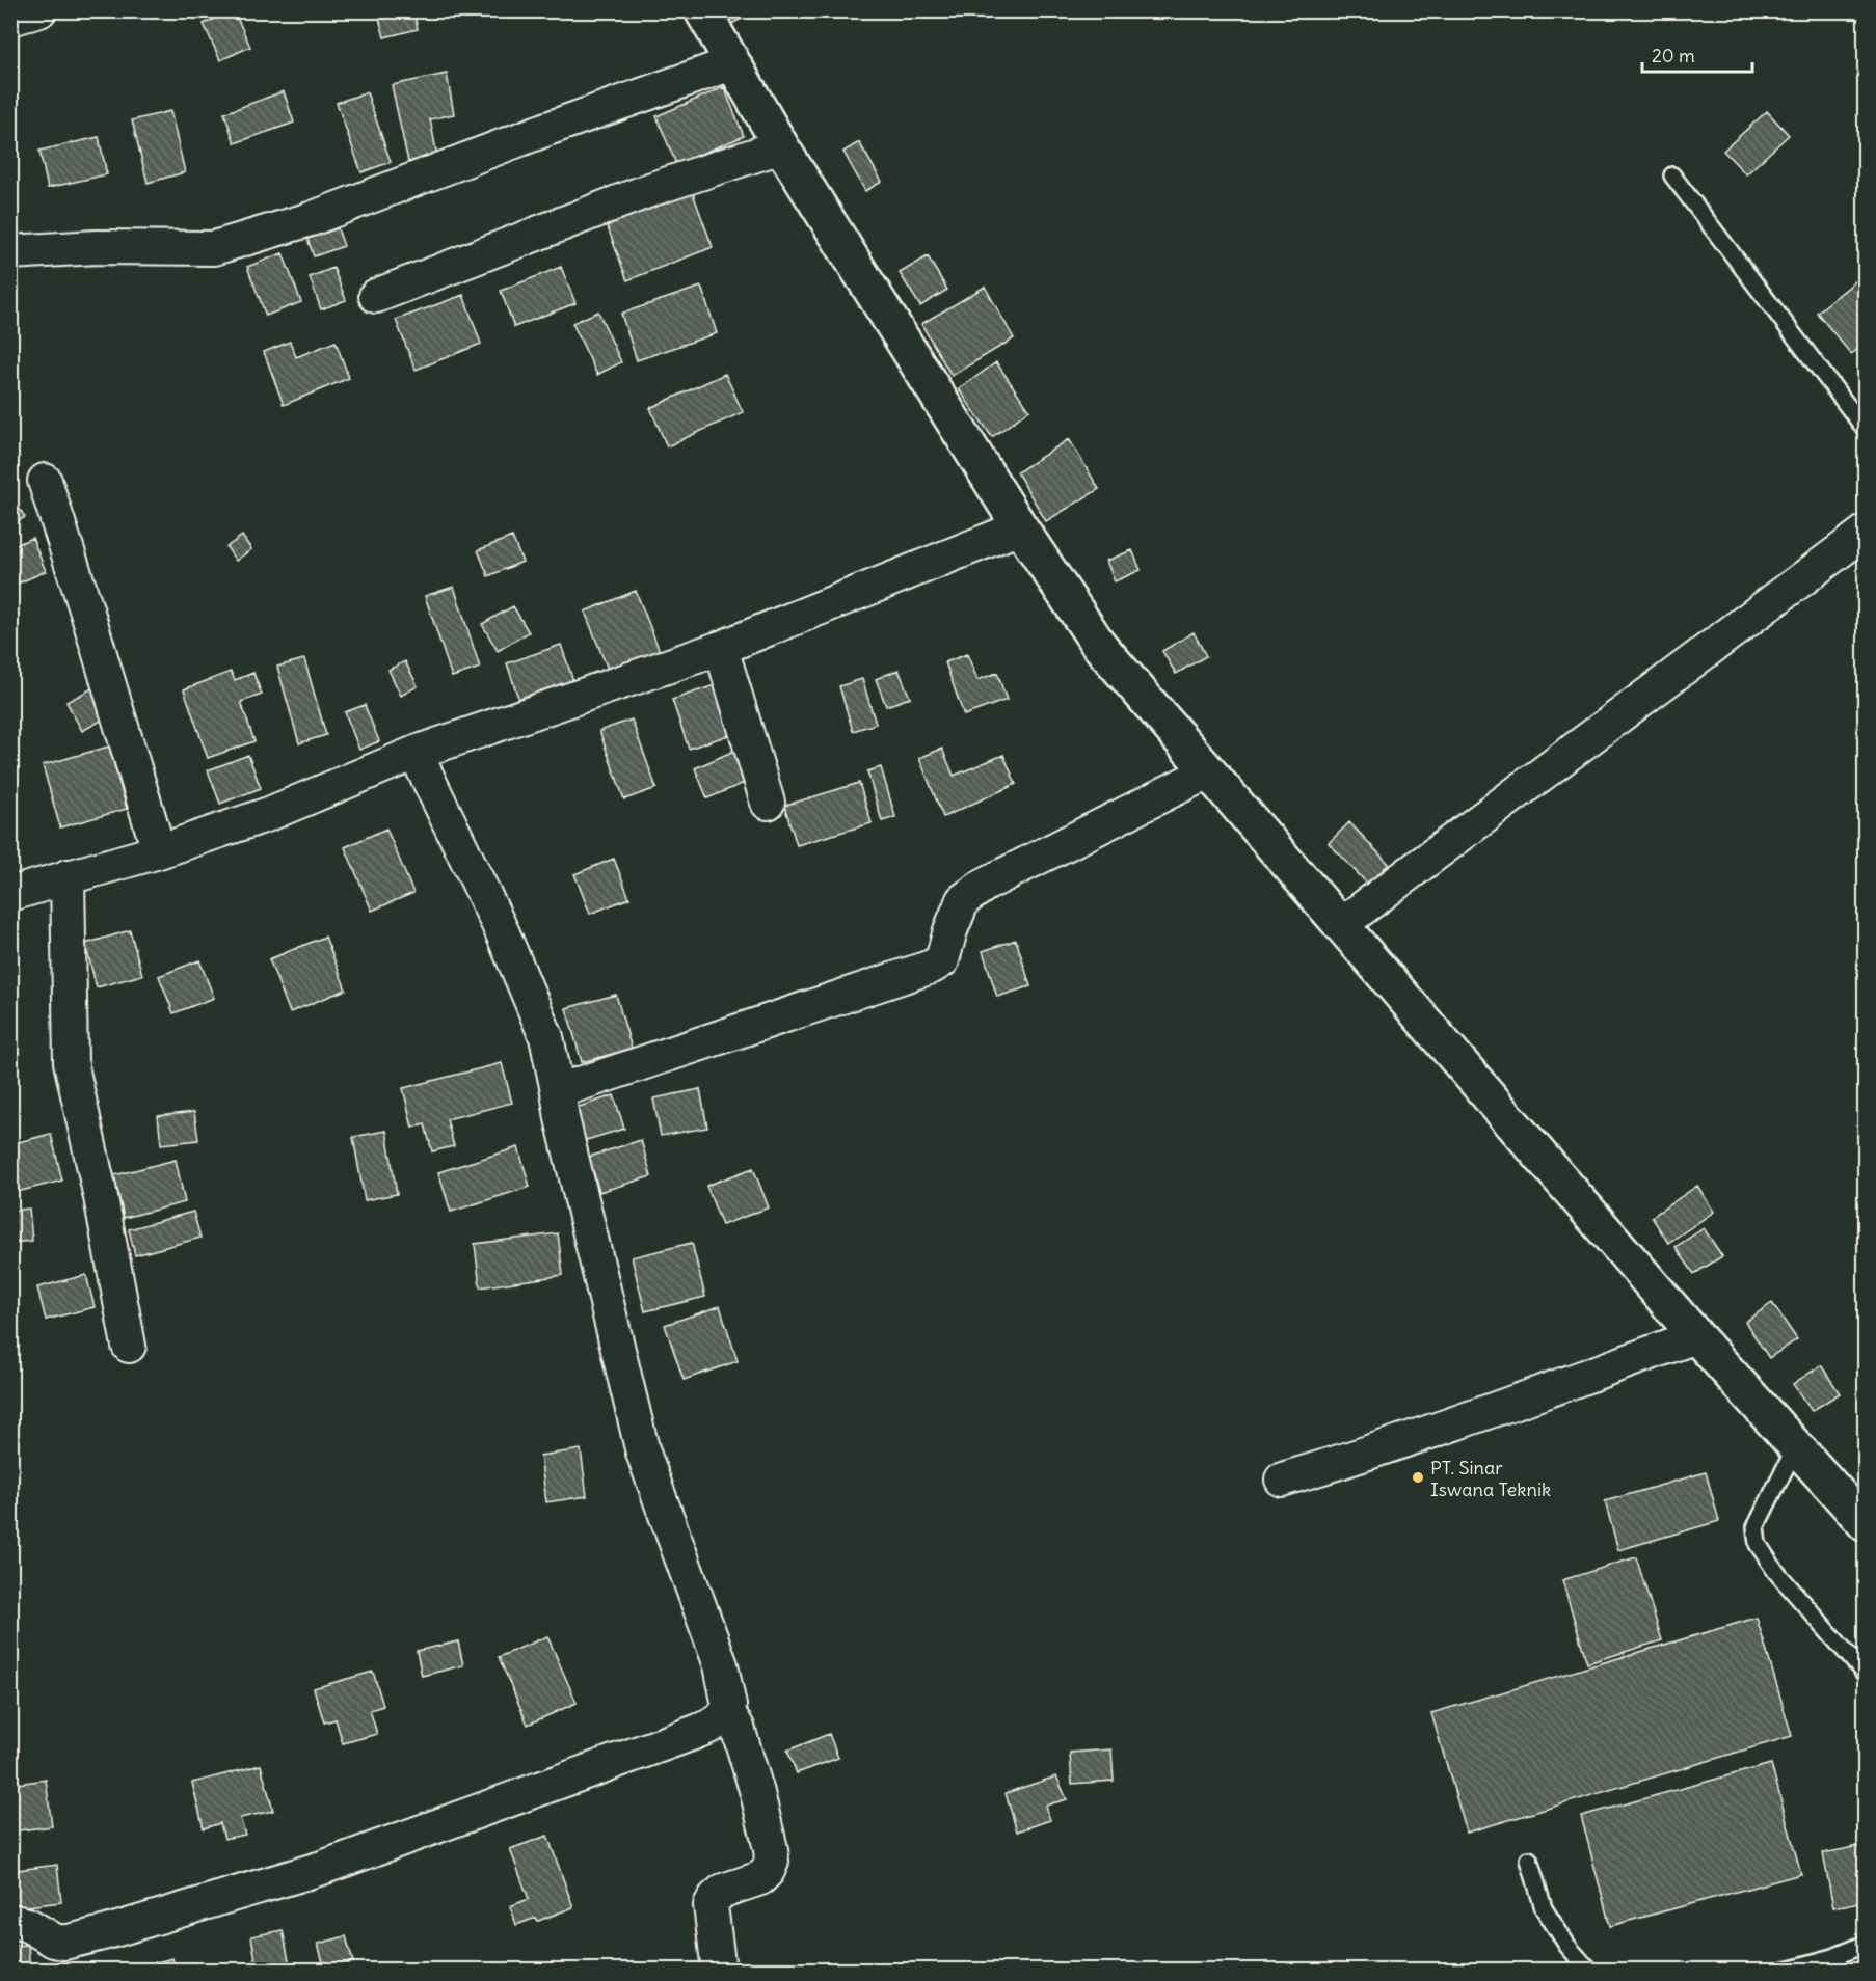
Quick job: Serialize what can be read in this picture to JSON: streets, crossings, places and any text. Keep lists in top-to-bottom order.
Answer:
{
  "places": ["PT. Sinar Iswana Teknik"],
  "scale_bar": "20 m"
}
